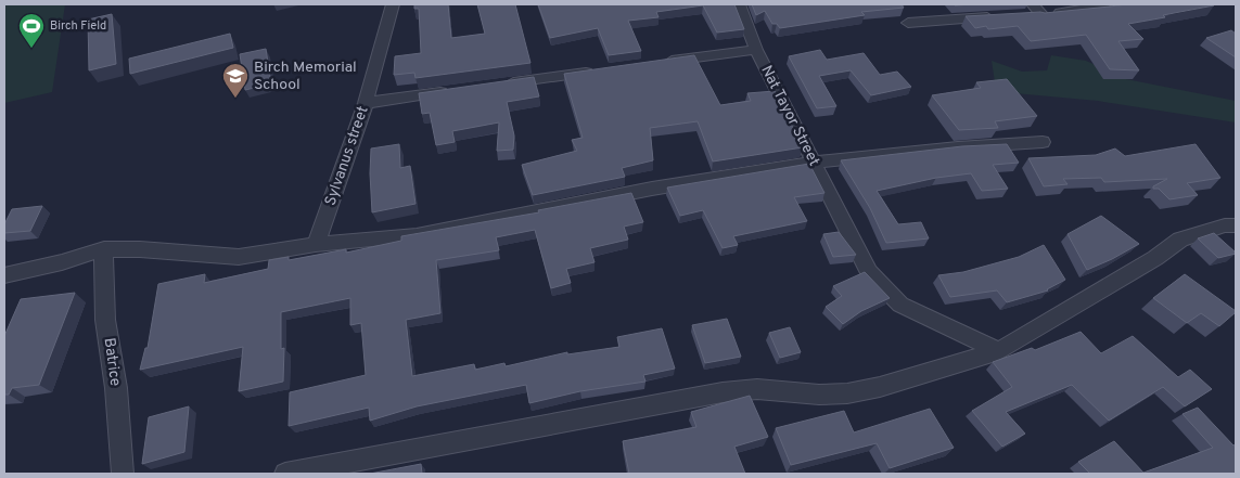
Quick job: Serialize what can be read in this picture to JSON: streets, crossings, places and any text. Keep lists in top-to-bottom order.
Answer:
{
  "streets": {
    "street": ["Nat Tayor Street", "Sylvanus street", "Batrice"]
  },
  "places": {
    "sports": ["Birch Field"],
    "school or university": ["Birch Memorial School"]
  }
}
